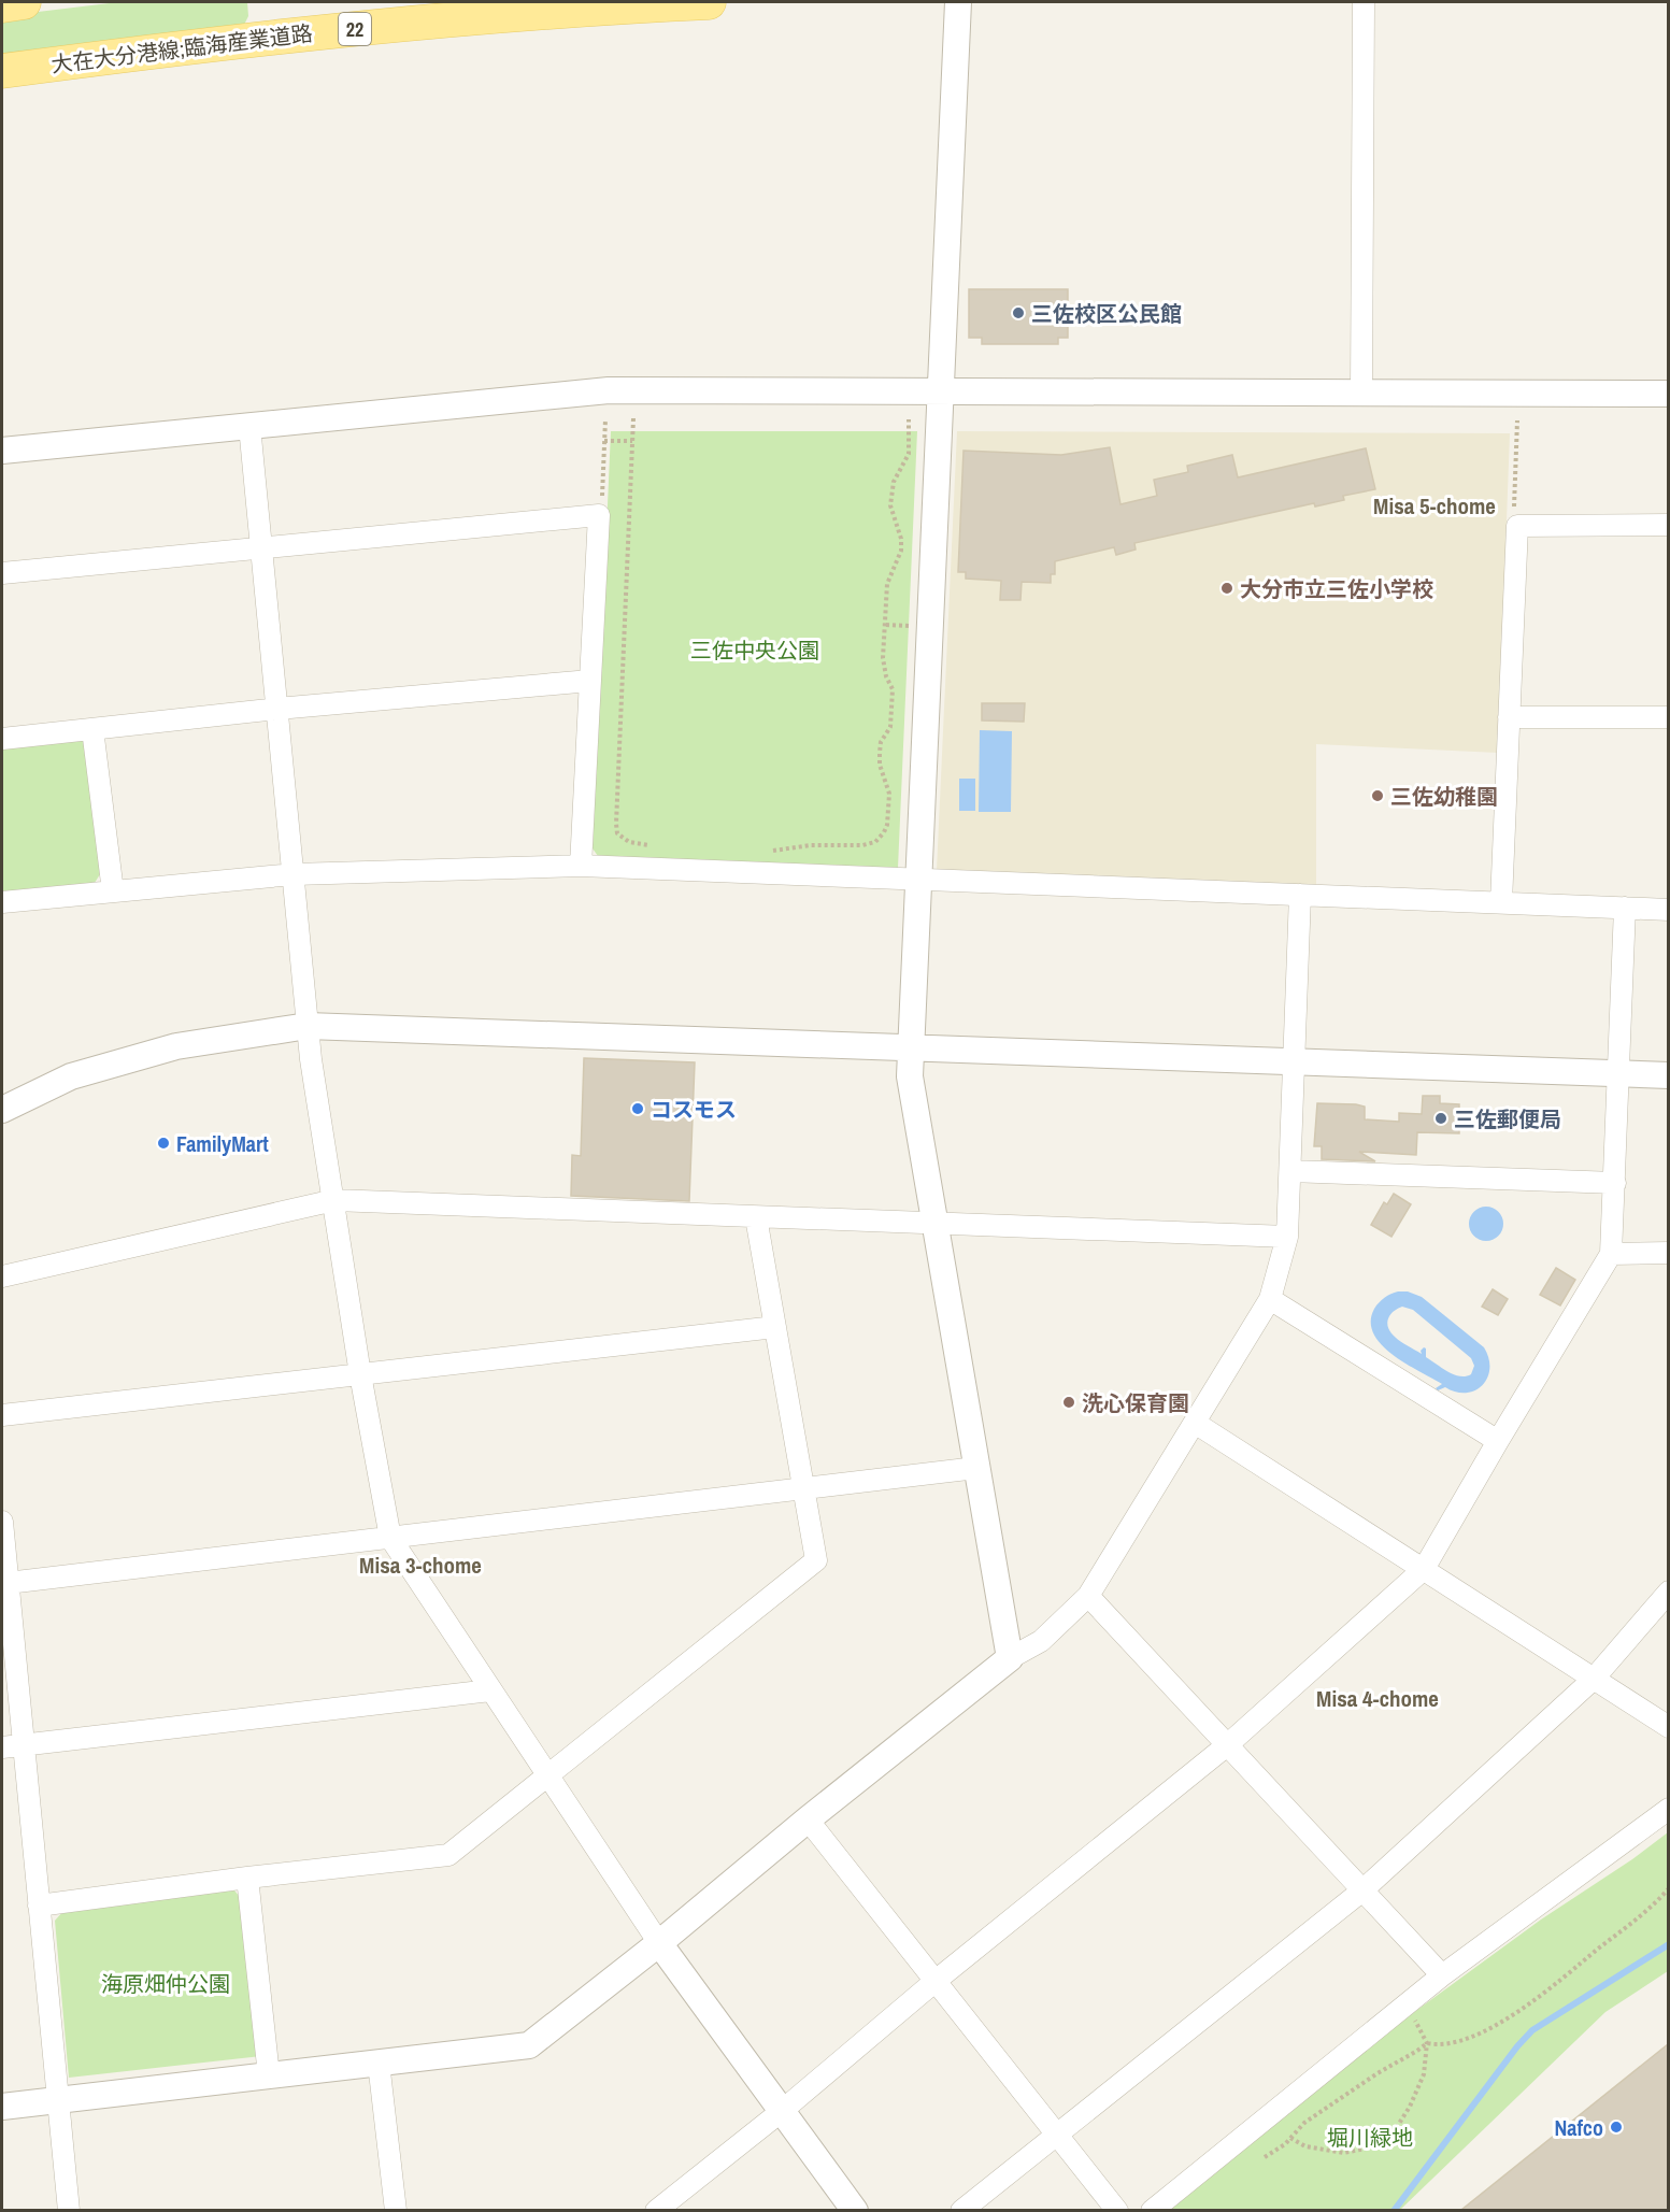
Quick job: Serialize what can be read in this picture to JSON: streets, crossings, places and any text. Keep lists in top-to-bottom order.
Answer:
{
  "streets": {
    "main road": ["22", "大在大分港線;臨海産業道路"]
  },
  "districts": ["Misa 5-chome", "Misa 3-chome", "Misa 4-chome"],
  "parks": ["三佐中央公園", "海原畑仲公園", "堀川緑地"],
  "places": [
    "三佐校区公民館",
    "大分市立三佐小学校",
    "三佐幼稚園",
    "コスモス",
    "三佐郵便局",
    "FamilyMart",
    "洗心保育園",
    "Nafco"
  ]
}
